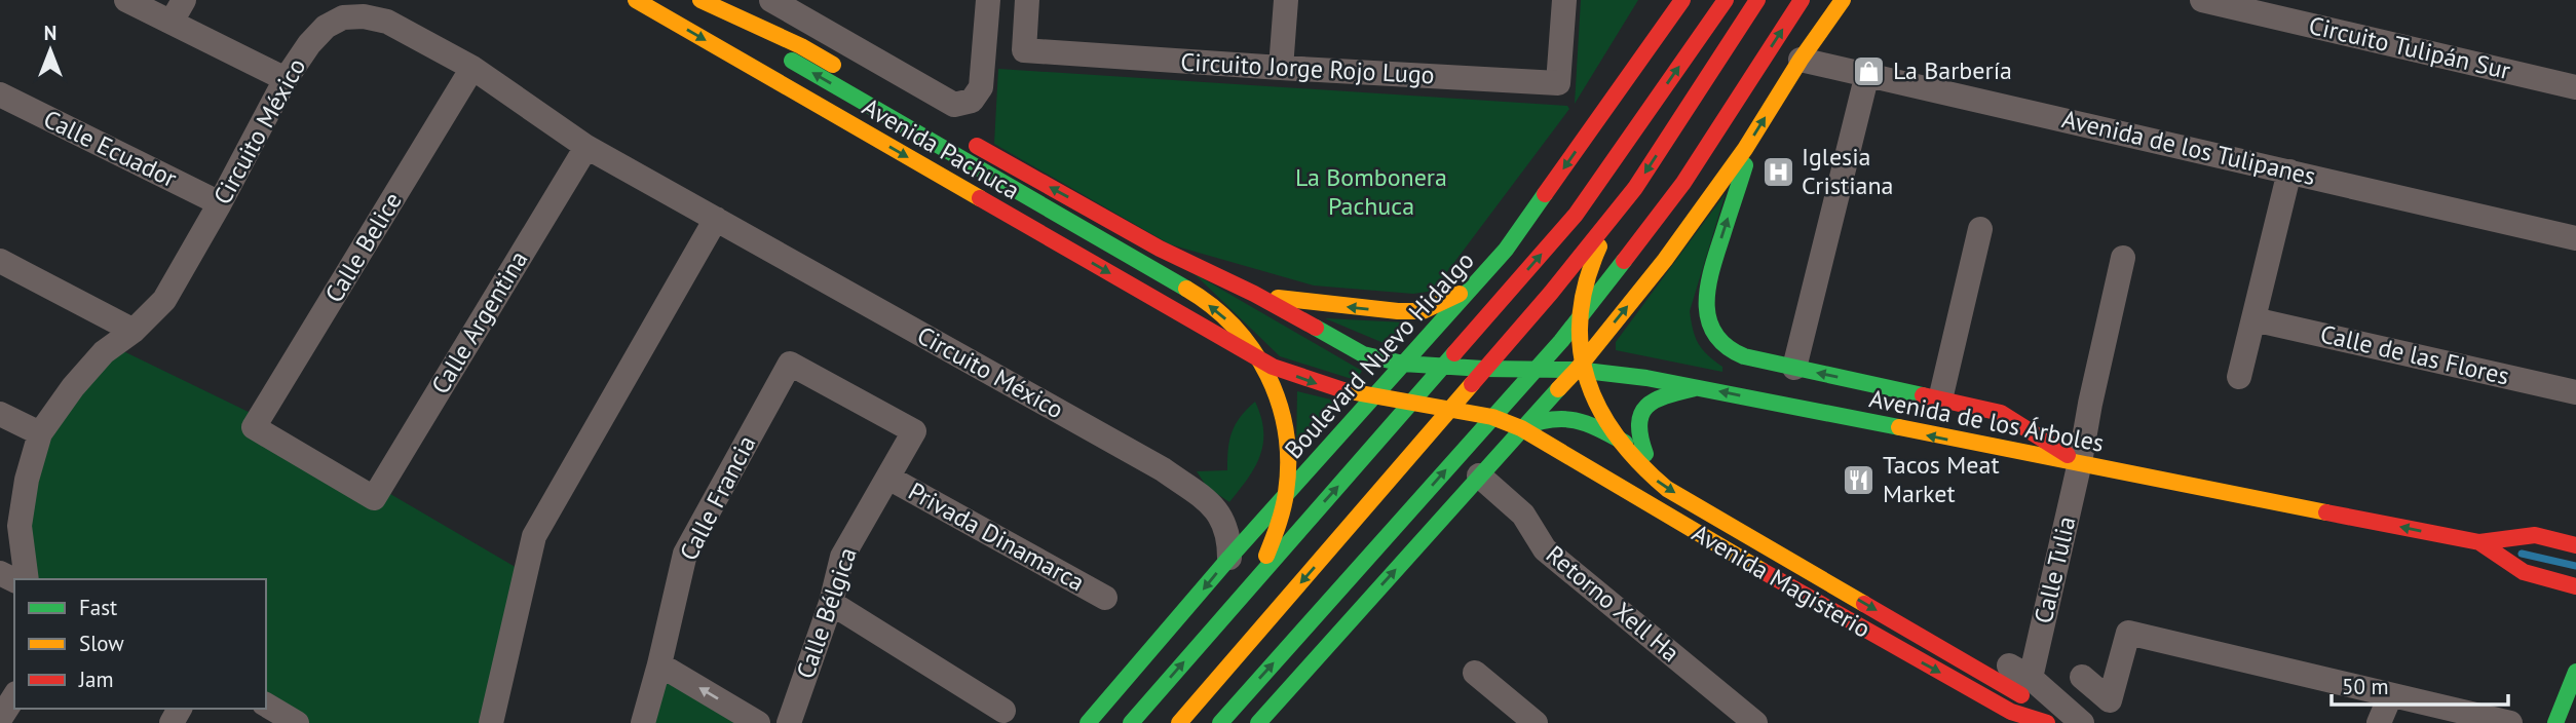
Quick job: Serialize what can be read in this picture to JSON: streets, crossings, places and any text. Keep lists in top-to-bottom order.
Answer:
{
  "streets": {
    "main road": [
      "Avenida Pachuca",
      "Boulevard Nuevo Hidalgo",
      "Avenida de los Árboles",
      "Avenida Magisterio"
    ],
    "street": [
      "Circuito Tulipán Sur",
      "Circuito Jorge Rojo Lugo",
      "Circuito México",
      "Avenida de los Tulipanes",
      "Calle Ecuador",
      "Calle Belice",
      "Calle Argentina",
      "Calle de las Flores",
      "Calle Francia",
      "Privada Dinamarca",
      "Calle Tulia",
      "Retorno Xell Ha",
      "Calle Bélgica"
    ]
  },
  "crossings": [
    ["Circuito México", "Calle Ecuador"],
    ["Circuito México", "Calle Belice"],
    ["Circuito México", "Calle Argentina"],
    ["Circuito México", "Boulevard Nuevo Hidalgo"],
    ["Avenida Pachuca", "Boulevard Nuevo Hidalgo"],
    ["Avenida Pachuca", "Avenida Magisterio"],
    ["Calle Belice", "Calle Argentina"],
    ["Boulevard Nuevo Hidalgo", "Avenida de los Árboles"],
    ["Boulevard Nuevo Hidalgo", "Avenida Magisterio"],
    ["Avenida de los Árboles", "Calle Tulia"],
    ["Calle Francia", "Calle Bélgica"],
    ["Privada Dinamarca", "Calle Bélgica"],
    ["Calle Tulia", "Avenida Magisterio"]
  ],
  "parks": ["La Bombonera Pachuca"],
  "places": {
    "shop": ["La Barbería"],
    "hospital": ["Iglesia Cristiana"],
    "restaurant": ["Tacos Meat Market"]
  },
  "legend": ["Fast", "Slow", "Jam"],
  "scale_bar": "50 m",
  "north": "top"
}
